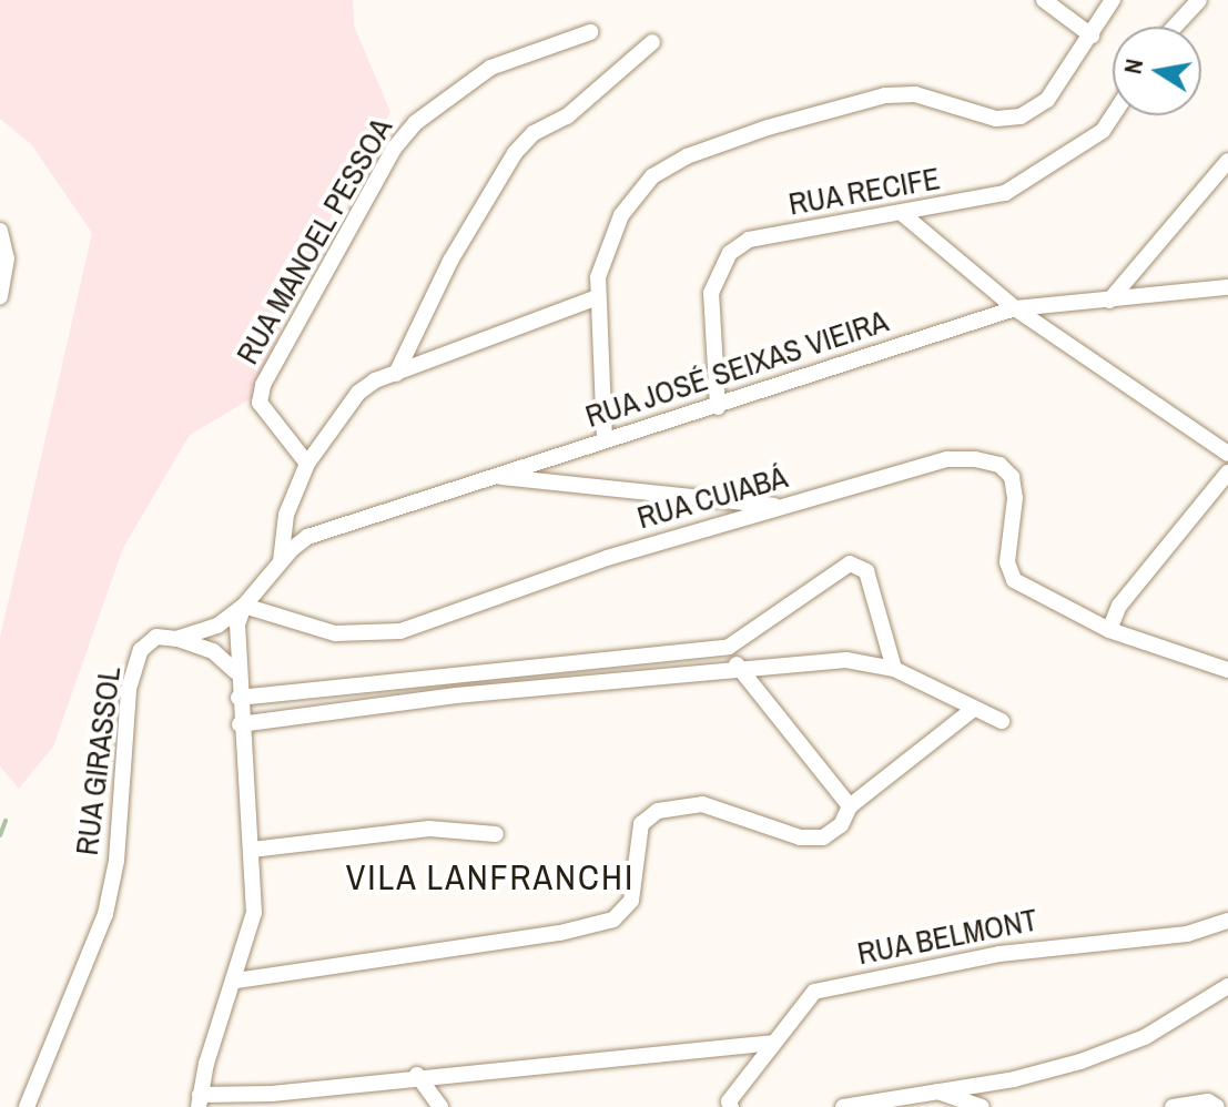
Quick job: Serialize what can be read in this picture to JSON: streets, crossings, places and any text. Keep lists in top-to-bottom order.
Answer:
{
  "streets": {
    "street": [
      "RUA RECIFE",
      "RUA MANOEL PESSOA",
      "RUA JOSÉ SEIXAS VIEIRA",
      "RUA CUIABÁ",
      "RUA GIRASSOL",
      "RUA BELMONT"
    ]
  },
  "crossings": [
    ["RUA RECIFE", "RUA JOSÉ SEIXAS VIEIRA"],
    ["RUA JOSÉ SEIXAS VIEIRA", "RUA CUIABÁ"],
    ["RUA JOSÉ SEIXAS VIEIRA", "RUA GIRASSOL"],
    ["RUA CUIABÁ", "RUA GIRASSOL"]
  ],
  "districts": ["VILA LANFRANCHI"],
  "north": "left"
}
